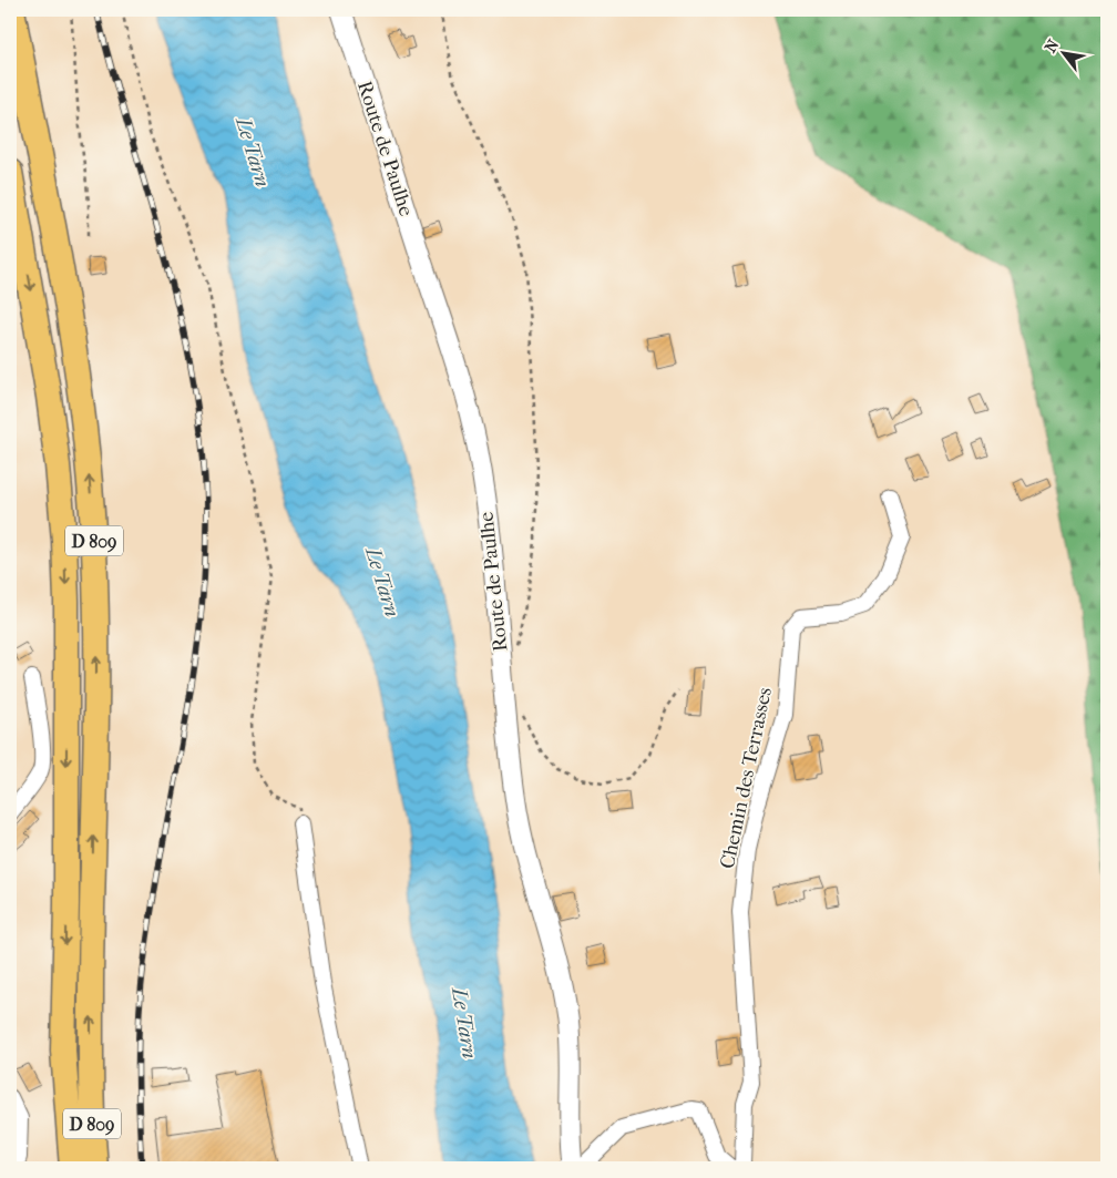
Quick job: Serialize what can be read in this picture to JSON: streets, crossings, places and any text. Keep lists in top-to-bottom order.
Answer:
{
  "streets": {
    "main road": ["D 809"],
    "street": ["Route de Paulhe", "Chemin des Terrasses"]
  },
  "water": ["Le Tarn"],
  "north": "top left"
}
